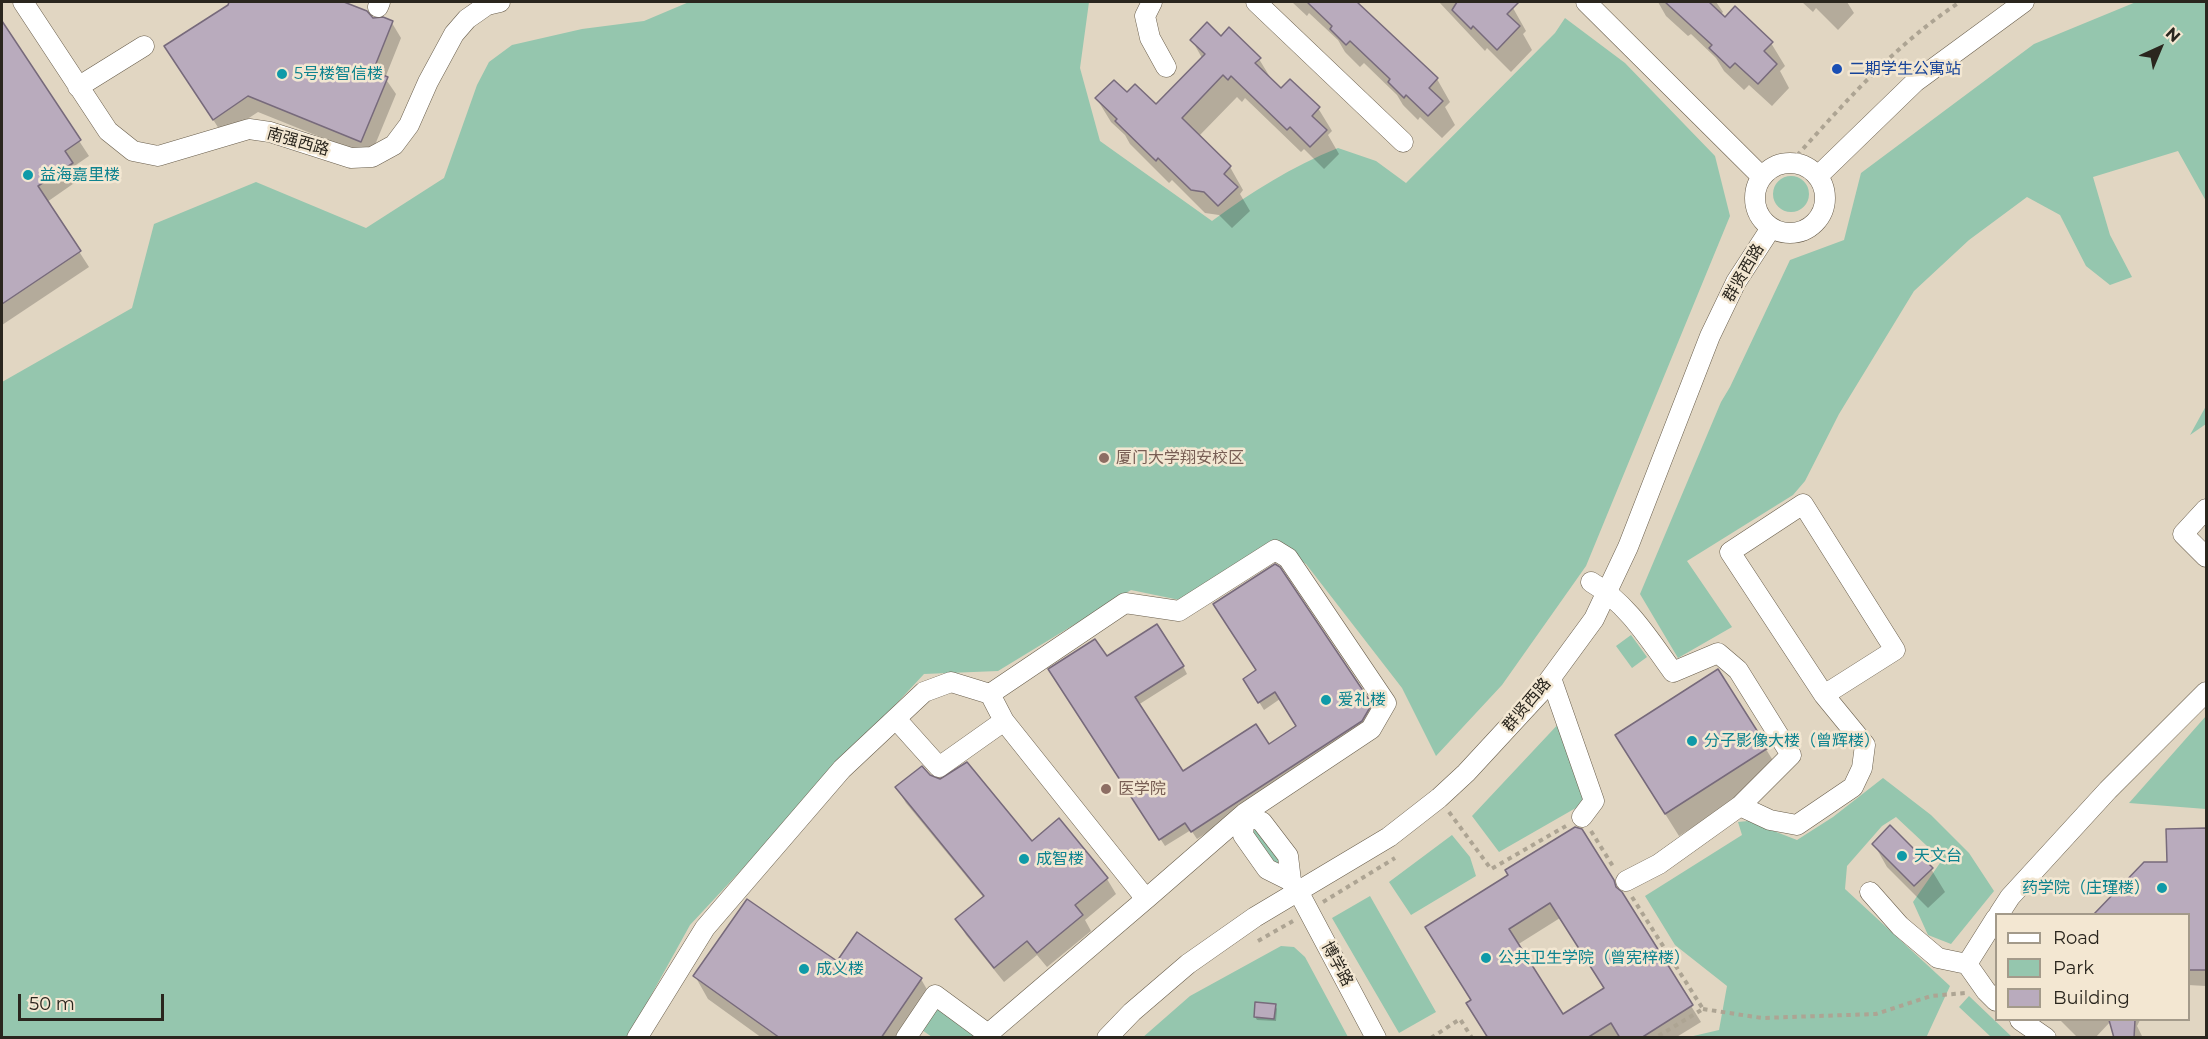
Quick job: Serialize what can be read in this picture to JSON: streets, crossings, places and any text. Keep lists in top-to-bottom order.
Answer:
{
  "streets": {
    "street": ["南强西路", "群贤西路", "博学路"]
  },
  "crossings": [
    ["群贤西路", "博学路"]
  ],
  "places": [
    "二期学生公寓站",
    "5号楼智信楼",
    "益海嘉里楼",
    "厦门大学翔安校区",
    "爱礼楼",
    "分子影像大楼（曾辉楼）",
    "医学院",
    "天文台",
    "成智楼",
    "药学院（庄瑾楼）",
    "公共卫生学院（曾宪梓楼）",
    "成义楼"
  ],
  "legend": ["Road", "Park", "Building"],
  "scale_bar": "50 m",
  "north": "top right"
}
